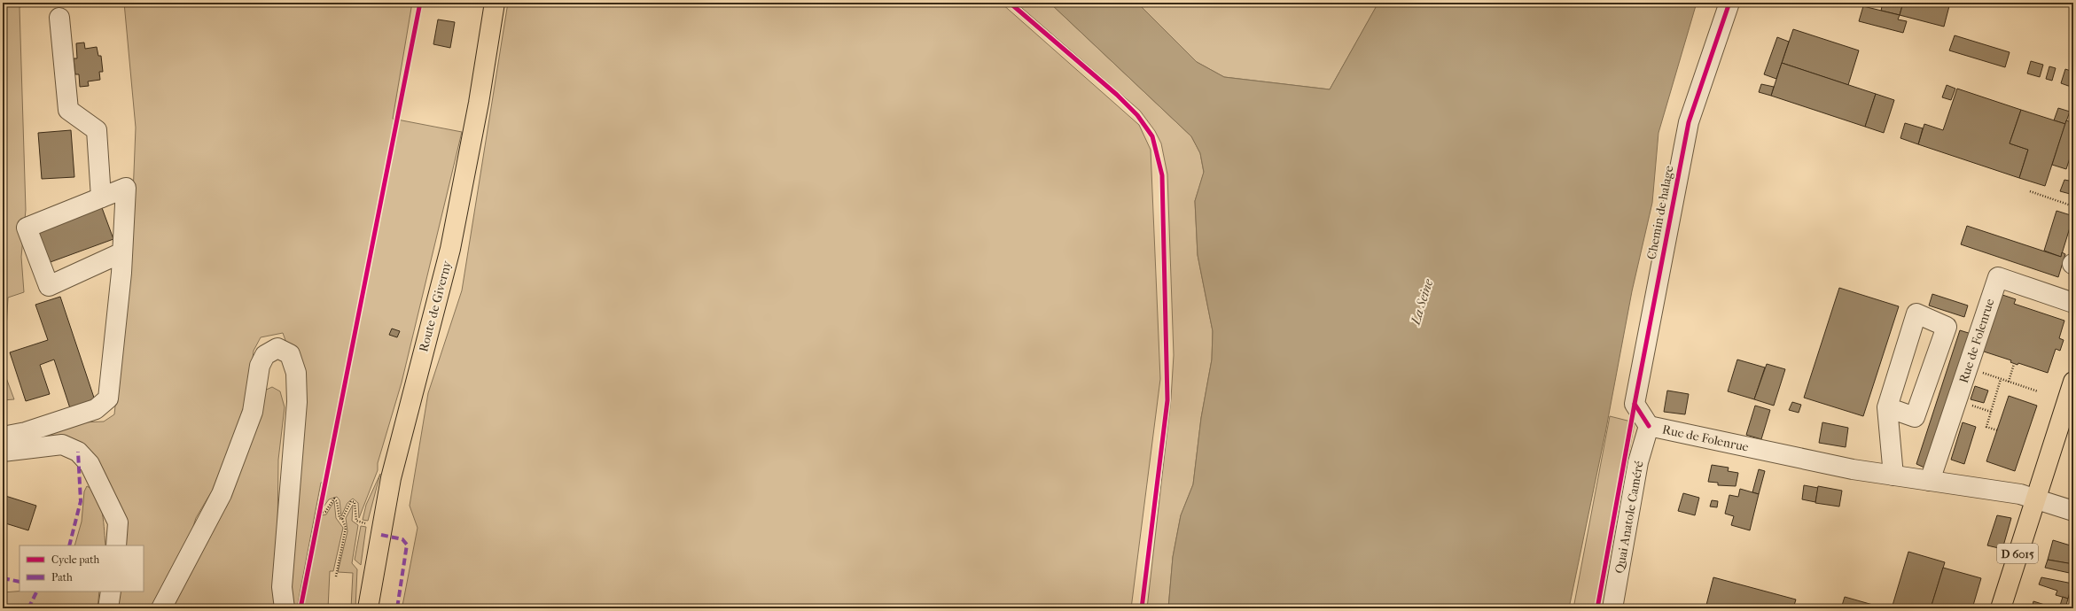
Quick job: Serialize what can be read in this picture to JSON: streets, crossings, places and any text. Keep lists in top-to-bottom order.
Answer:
{
  "streets": {
    "main road": ["Route de Giverny", "D 6015"],
    "street": ["Chemin de halage", "Rue de Folenrue", "Quai Anatole Caméré"]
  },
  "crossings": [
    ["Chemin de halage", "Rue de Folenrue"],
    ["Chemin de halage", "Quai Anatole Caméré"],
    ["Rue de Folenrue", "Quai Anatole Caméré"],
    ["Rue de Folenrue", "D 6015"]
  ],
  "water": ["La Seine"],
  "legend": ["Cycle path", "Path"]
}
